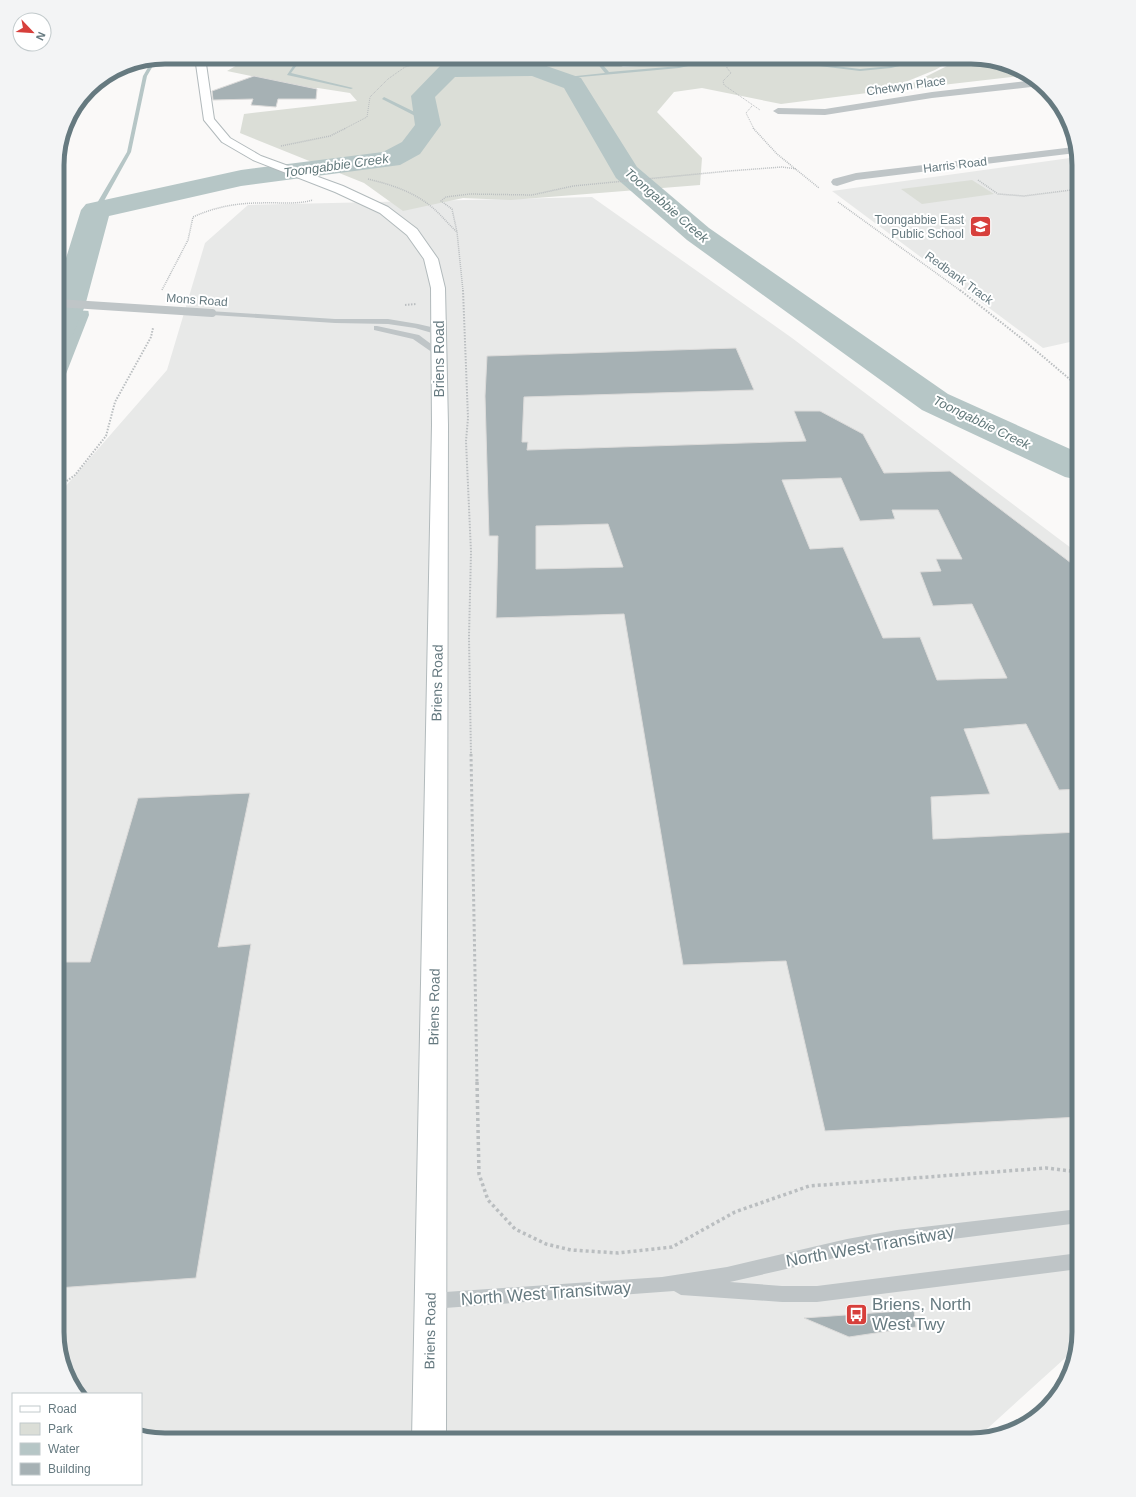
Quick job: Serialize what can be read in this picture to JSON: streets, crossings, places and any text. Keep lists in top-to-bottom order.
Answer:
{
  "streets": {
    "street": ["Chetwyn Place", "Harris Road", "Briens Road"],
    "lane": ["Mons Road", "North West Transitway"],
    "path": ["Redbank Track"]
  },
  "crossings": [
    ["Mons Road", "Briens Road"],
    ["Briens Road", "North West Transitway"]
  ],
  "water": ["Toongabbie Creek"],
  "places": {
    "school or university": ["Toongabbie East Public School"],
    "bus stop": ["Briens, North West Twy"]
  },
  "legend": [
    "Road",
    "Park",
    "Water",
    "Building"
  ],
  "north": "bottom right"
}
